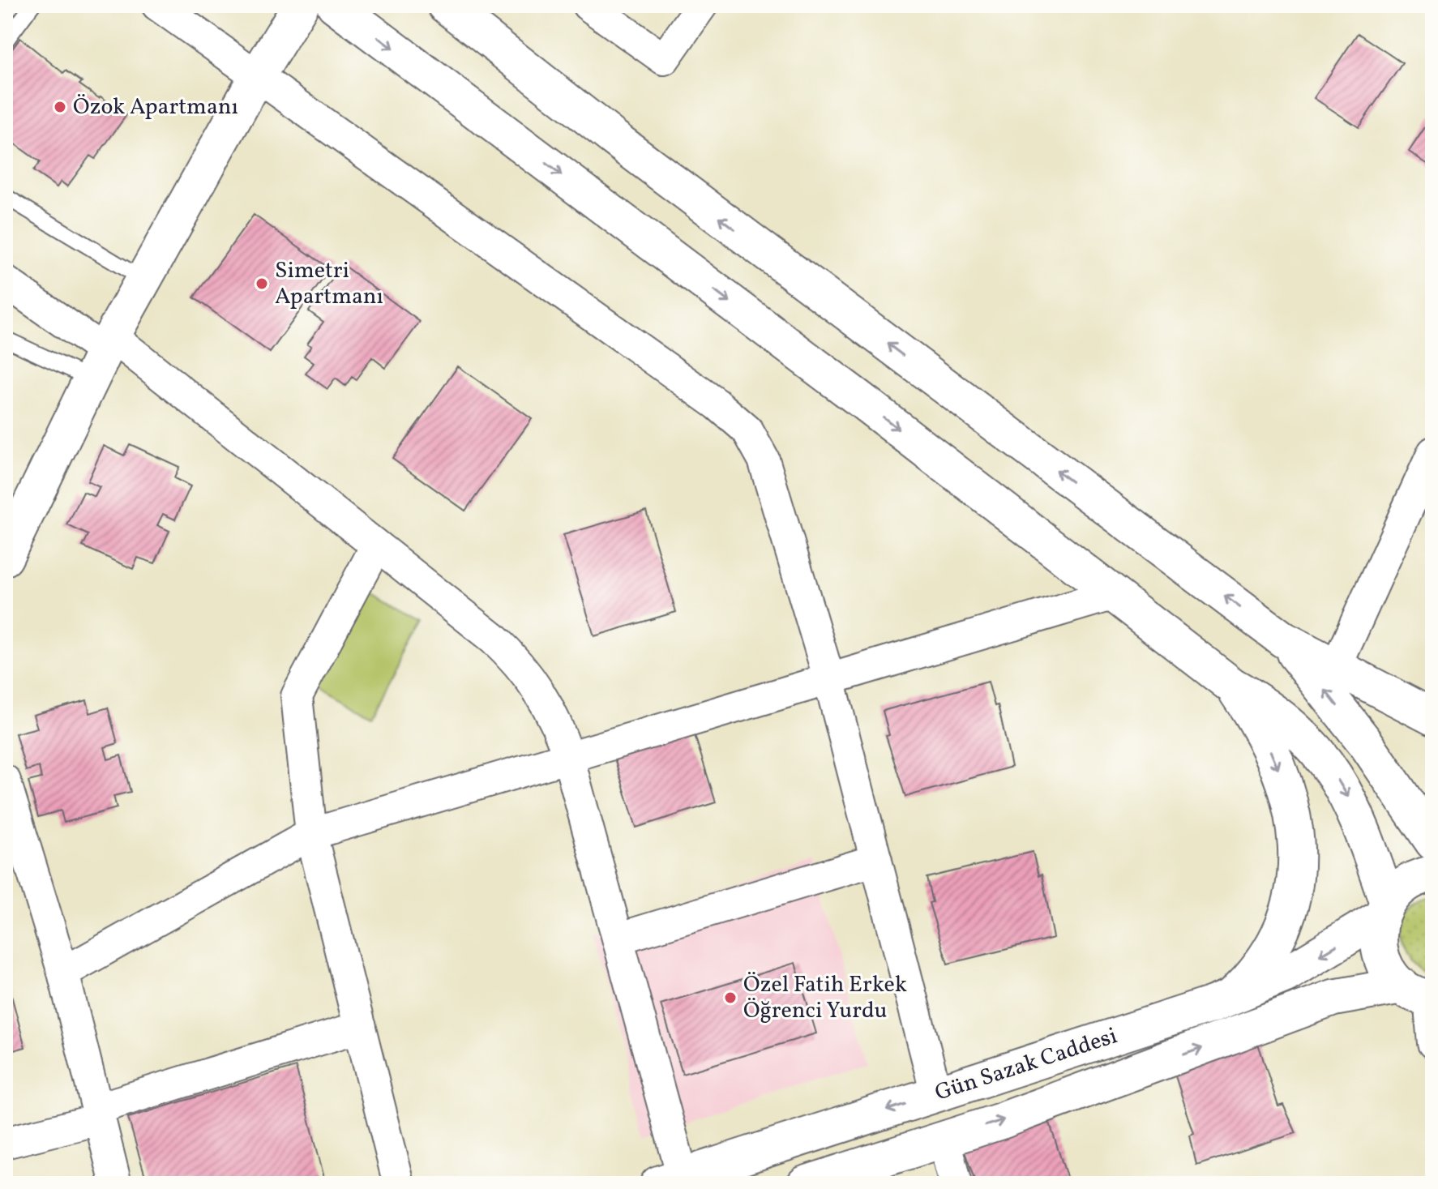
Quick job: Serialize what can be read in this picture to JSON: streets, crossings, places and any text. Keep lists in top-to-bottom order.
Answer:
{
  "streets": {
    "street": ["Gün Sazak Caddesi"]
  },
  "places": ["Özok Apartmanı", "Simetri Apartmanı", "Özel Fatih Erkek Öğrenci Yurdu"]
}
